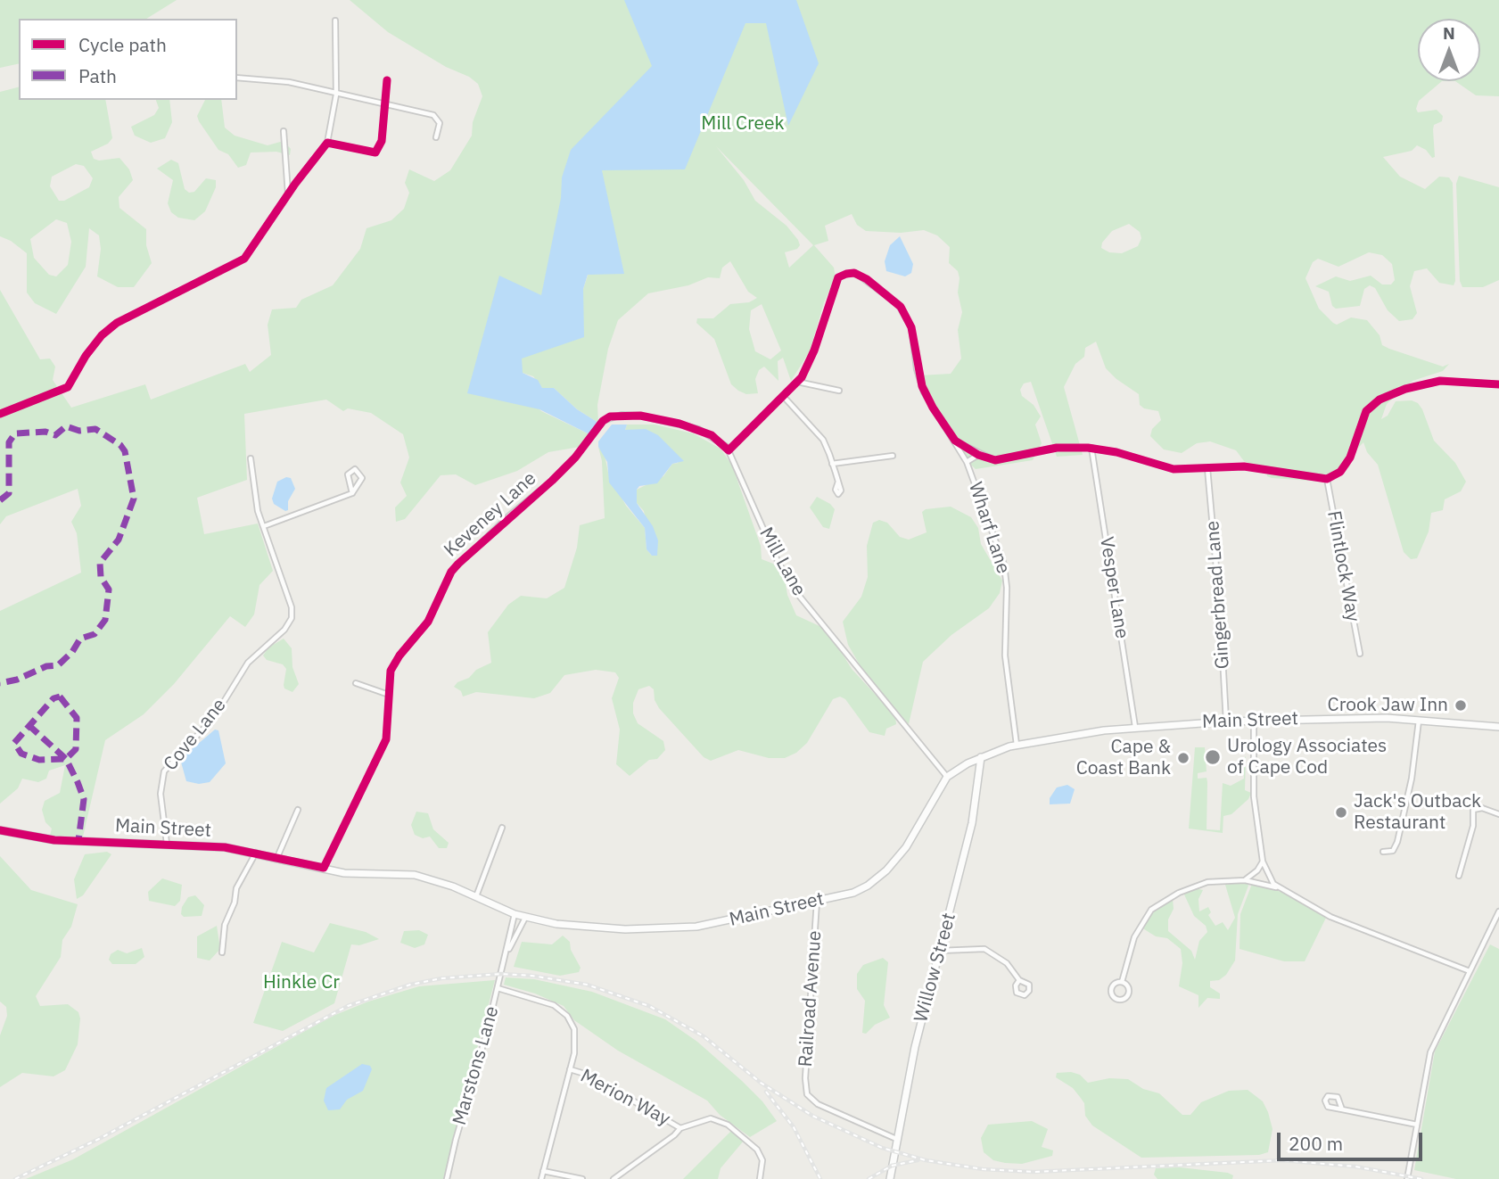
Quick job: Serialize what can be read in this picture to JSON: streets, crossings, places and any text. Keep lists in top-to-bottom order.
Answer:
{
  "streets": {
    "main road": ["Main Street", "Willow Street"],
    "street": [
      "Keveney Lane",
      "Wharf Lane",
      "Mill Lane",
      "Flintlock Way",
      "Vesper Lane",
      "Gingerbread Lane",
      "Cove Lane",
      "Railroad Avenue",
      "Marstons Lane",
      "Merion Way"
    ]
  },
  "crossings": [
    ["Keveney Lane", "Mill Lane"],
    ["Keveney Lane", "Main Street"],
    ["Wharf Lane", "Main Street"],
    ["Mill Lane", "Main Street"],
    ["Vesper Lane", "Main Street"],
    ["Gingerbread Lane", "Main Street"],
    ["Main Street", "Cove Lane"],
    ["Main Street", "Willow Street"],
    ["Main Street", "Railroad Avenue"],
    ["Main Street", "Marstons Lane"],
    ["Willow Street", "Railroad Avenue"]
  ],
  "parks": ["Mill Creek", "Hinkle Cr"],
  "places": [
    "Crook Jaw Inn",
    "Urology Associates of Cape Cod",
    "Cape & Coast Bank",
    "Jack's Outback Restaurant"
  ],
  "legend": ["Cycle path", "Path"],
  "scale_bar": "200 m",
  "north": "top"
}
